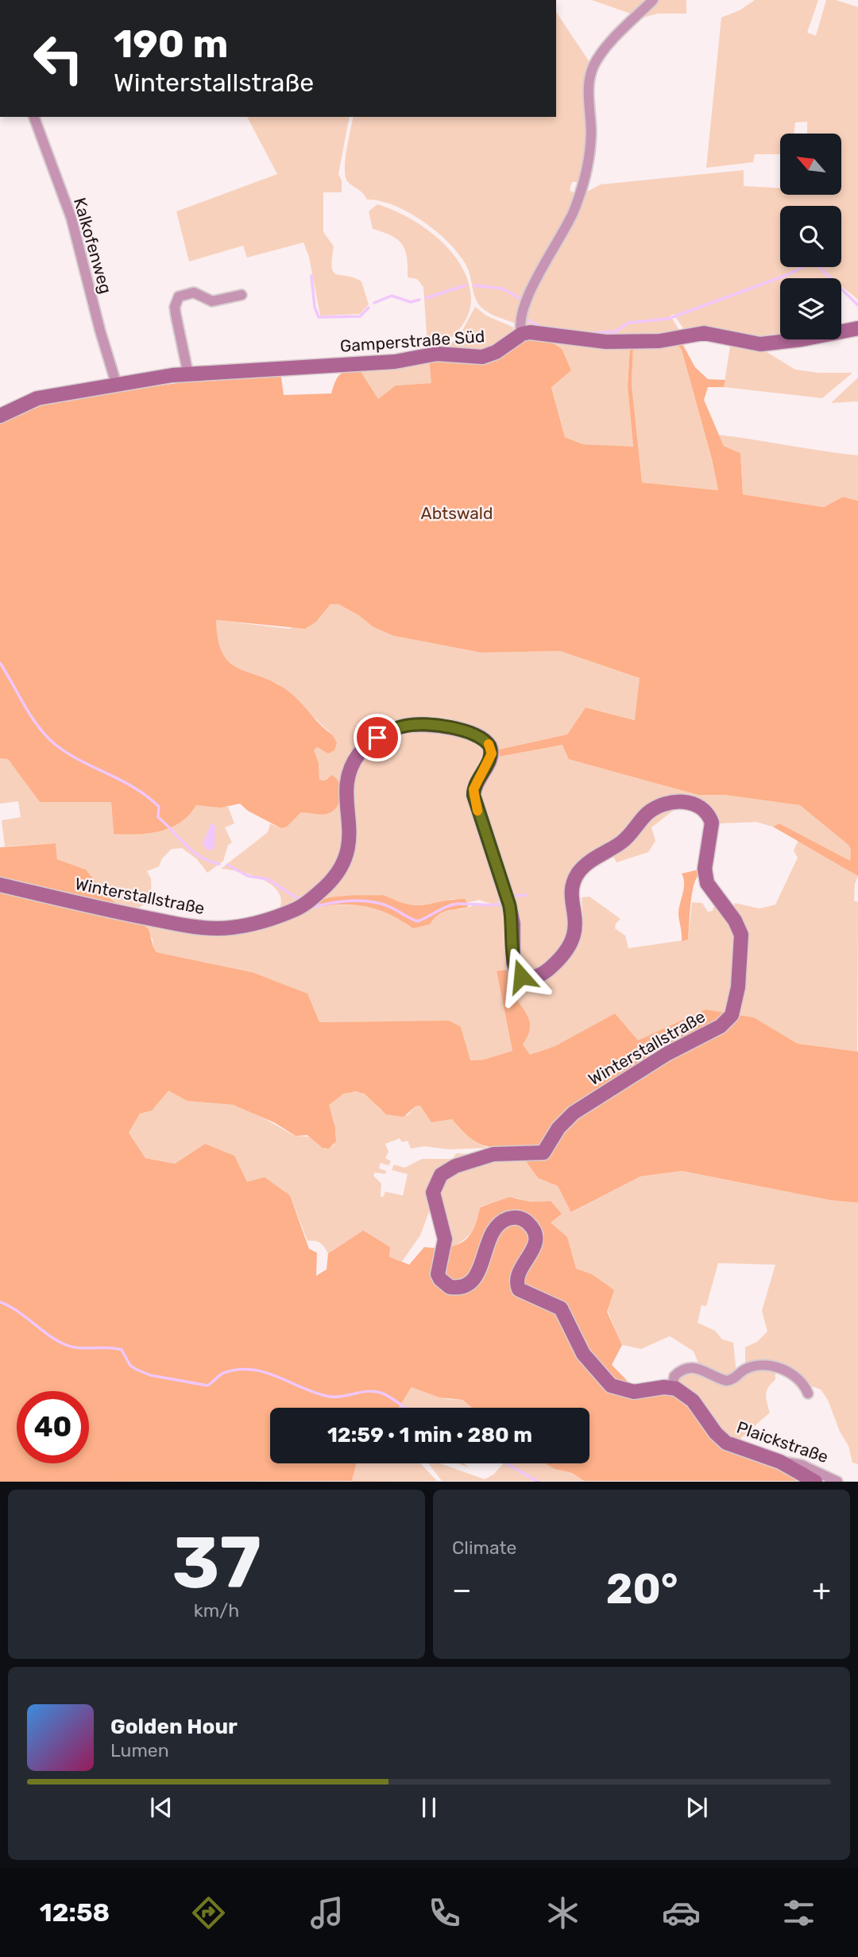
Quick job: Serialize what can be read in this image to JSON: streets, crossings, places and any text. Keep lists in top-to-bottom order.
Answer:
{
  "streets": {
    "street": [
      "Kalkofenweg",
      "Gamperstraße Süd",
      "Winterstallstraße",
      "Plaickstraße"
    ]
  },
  "crossings": [
    ["Kalkofenweg", "Gamperstraße Süd"],
    ["Winterstallstraße", "Plaickstraße"]
  ],
  "parks": ["Abtswald"],
  "north": "top left",
  "page": {
    "turn": ["190 m", "Winterstallstraße"],
    "limit": "40",
    "trip": "12:59 · 1 min · 280 m",
    "tile": [
      ["37", "km/h"],
      "Climate"
    ],
    "heat": ["−", "20°", "+"],
    "song": ["Golden Hour", "Lumen"],
    "tabs": "12:58"
  }
}
